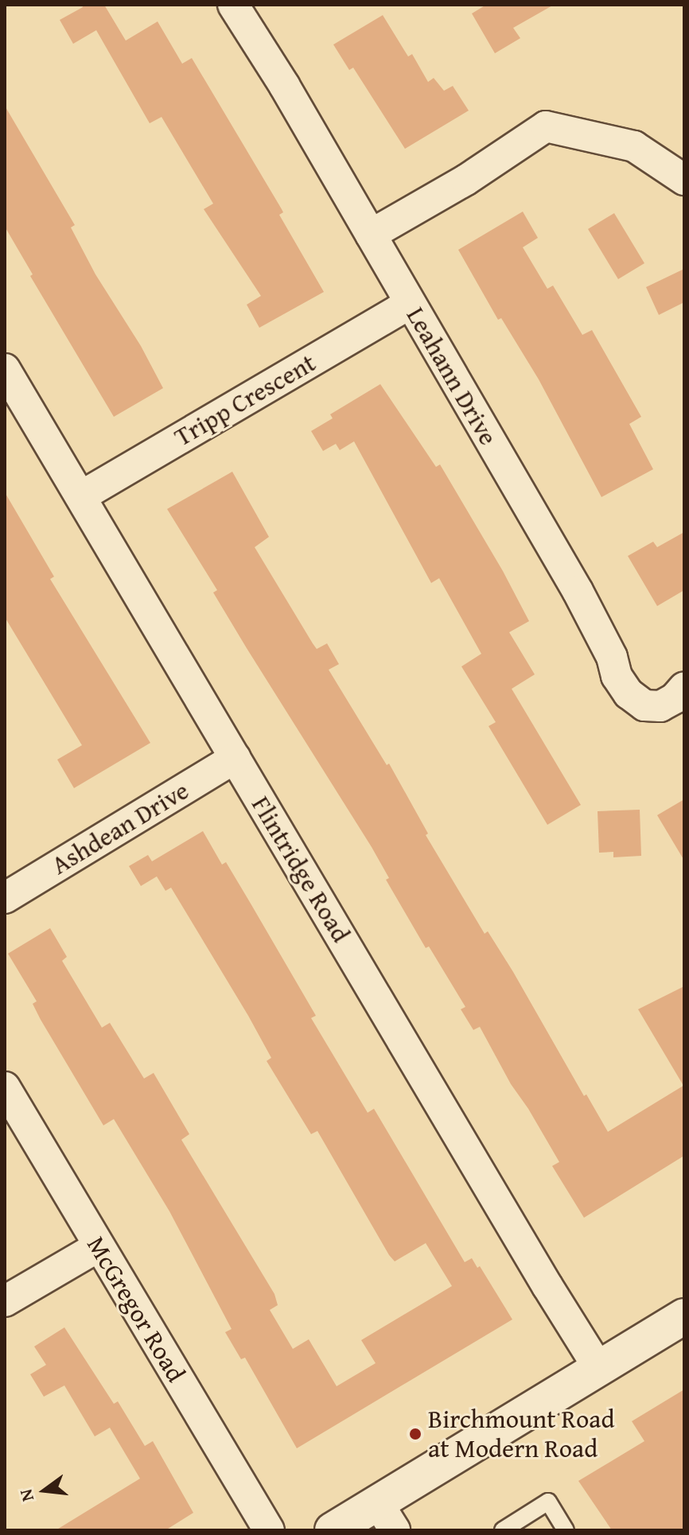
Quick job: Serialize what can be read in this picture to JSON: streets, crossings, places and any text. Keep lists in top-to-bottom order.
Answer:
{
  "streets": {
    "street": [
      "Leahann Drive",
      "Tripp Crescent",
      "Ashdean Drive",
      "Flintridge Road",
      "McGregor Road"
    ]
  },
  "crossings": [
    ["Leahann Drive", "Tripp Crescent"],
    ["Tripp Crescent", "Flintridge Road"],
    ["Ashdean Drive", "Flintridge Road"]
  ],
  "places": ["Birchmount Road at Modern Road"],
  "north": "left"
}
